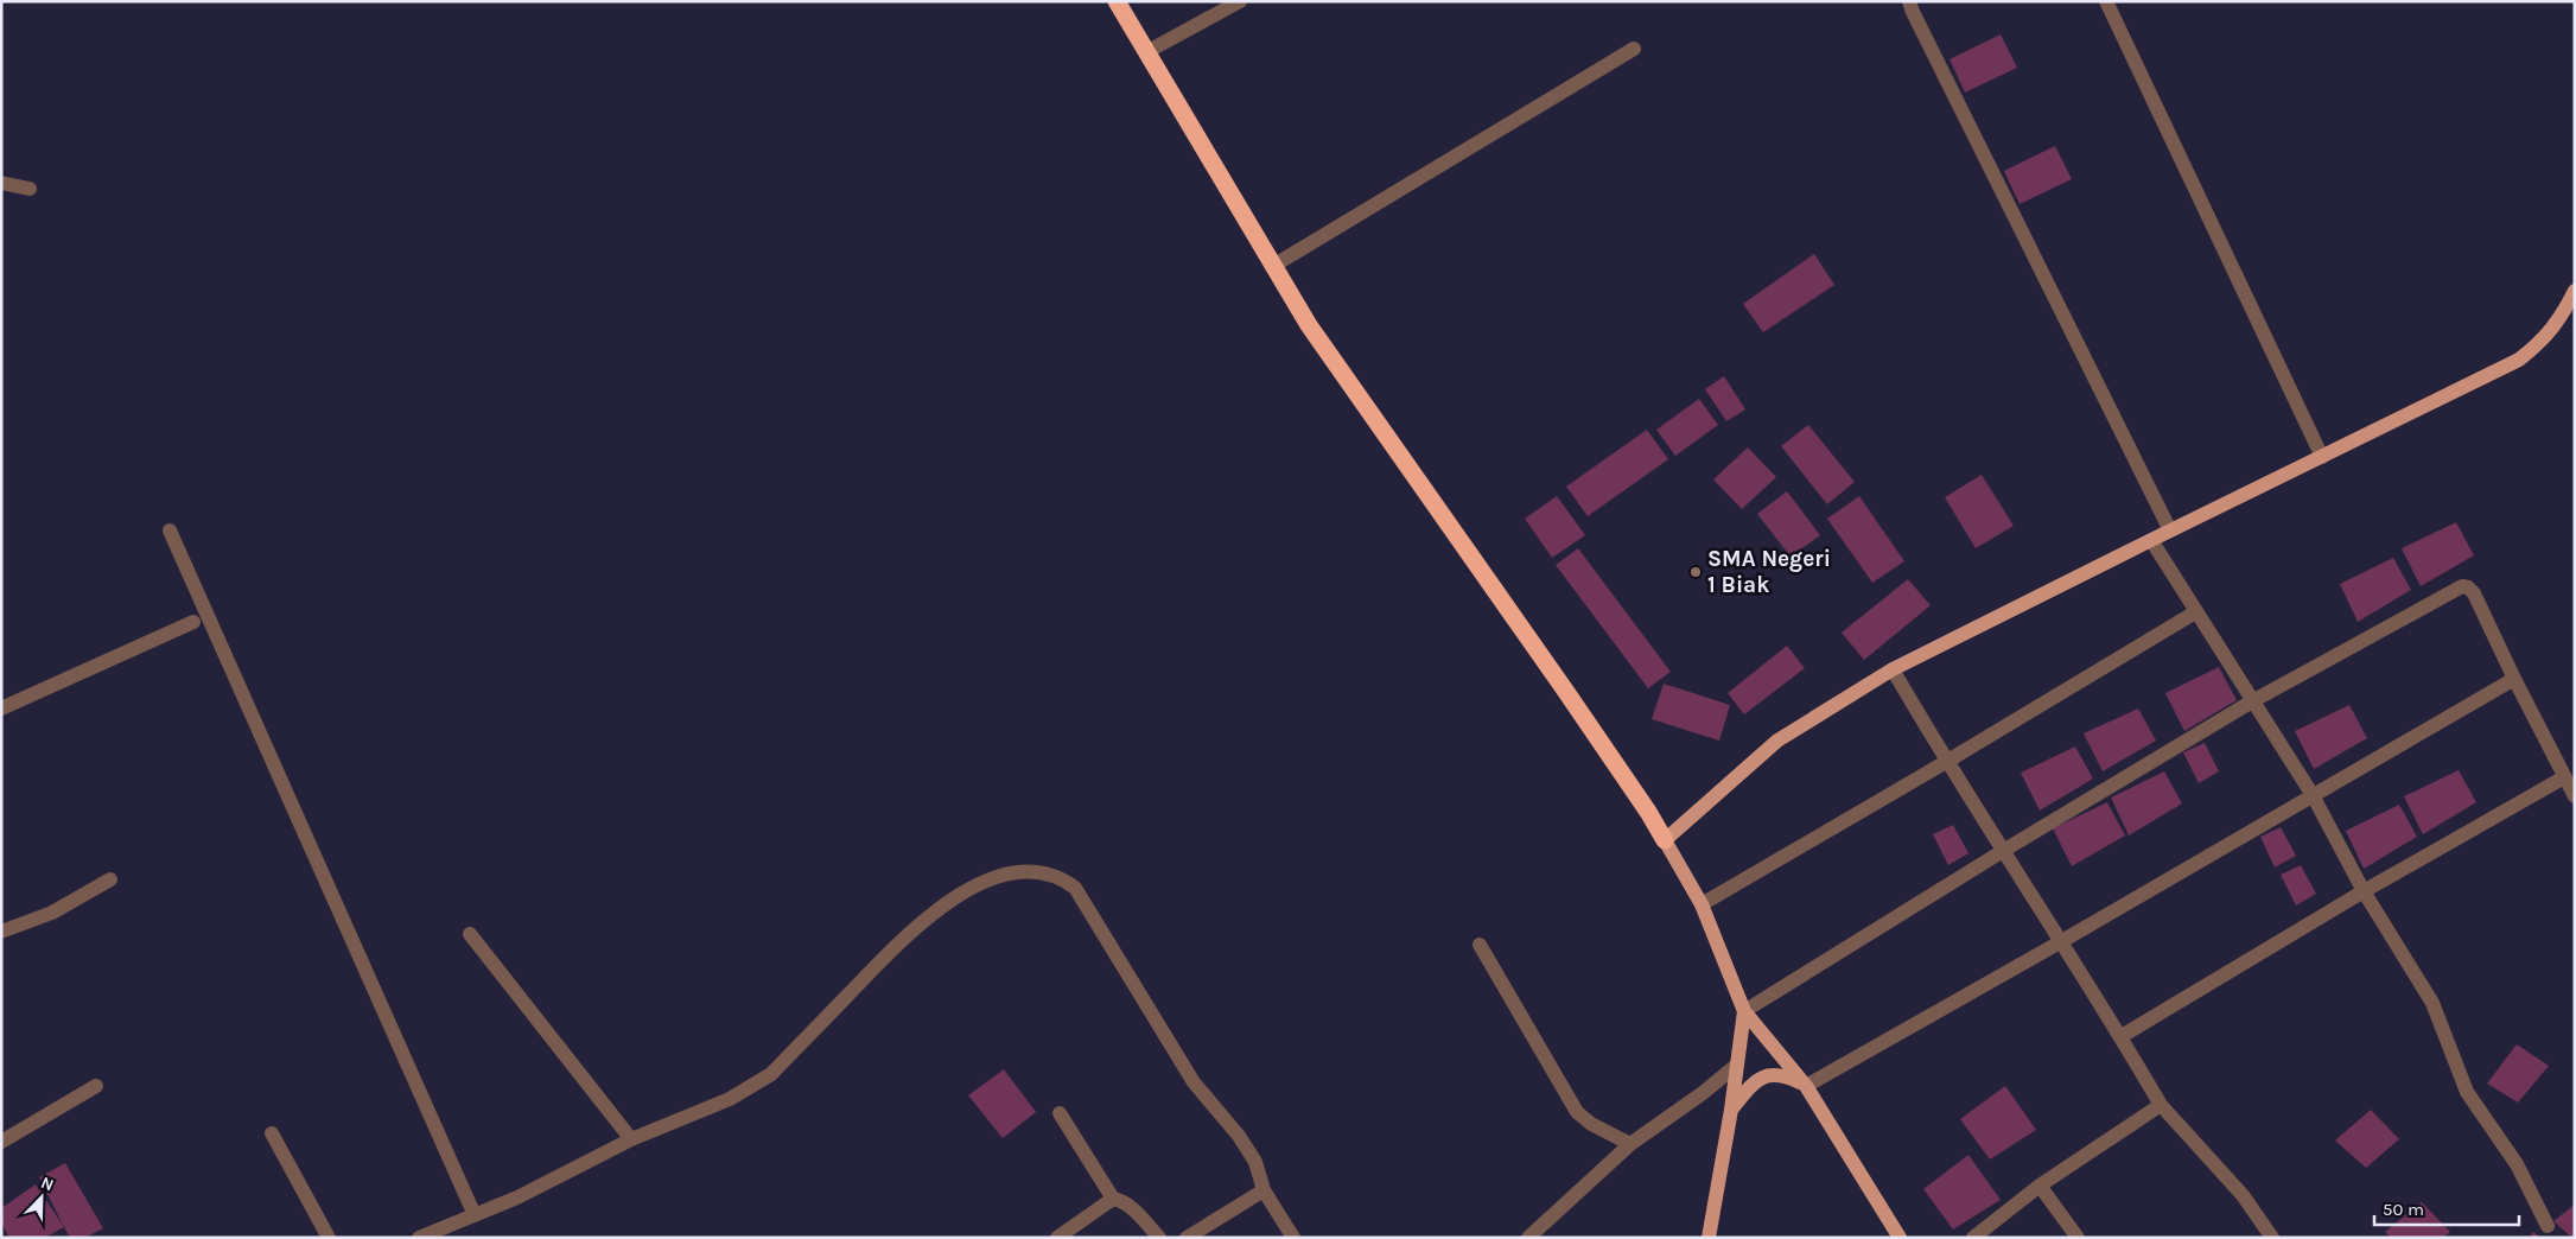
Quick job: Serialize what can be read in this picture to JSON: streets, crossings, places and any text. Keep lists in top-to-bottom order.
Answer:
{
  "places": ["SMA Negeri 1 Biak"],
  "scale_bar": "50 m",
  "north": "top right"
}
